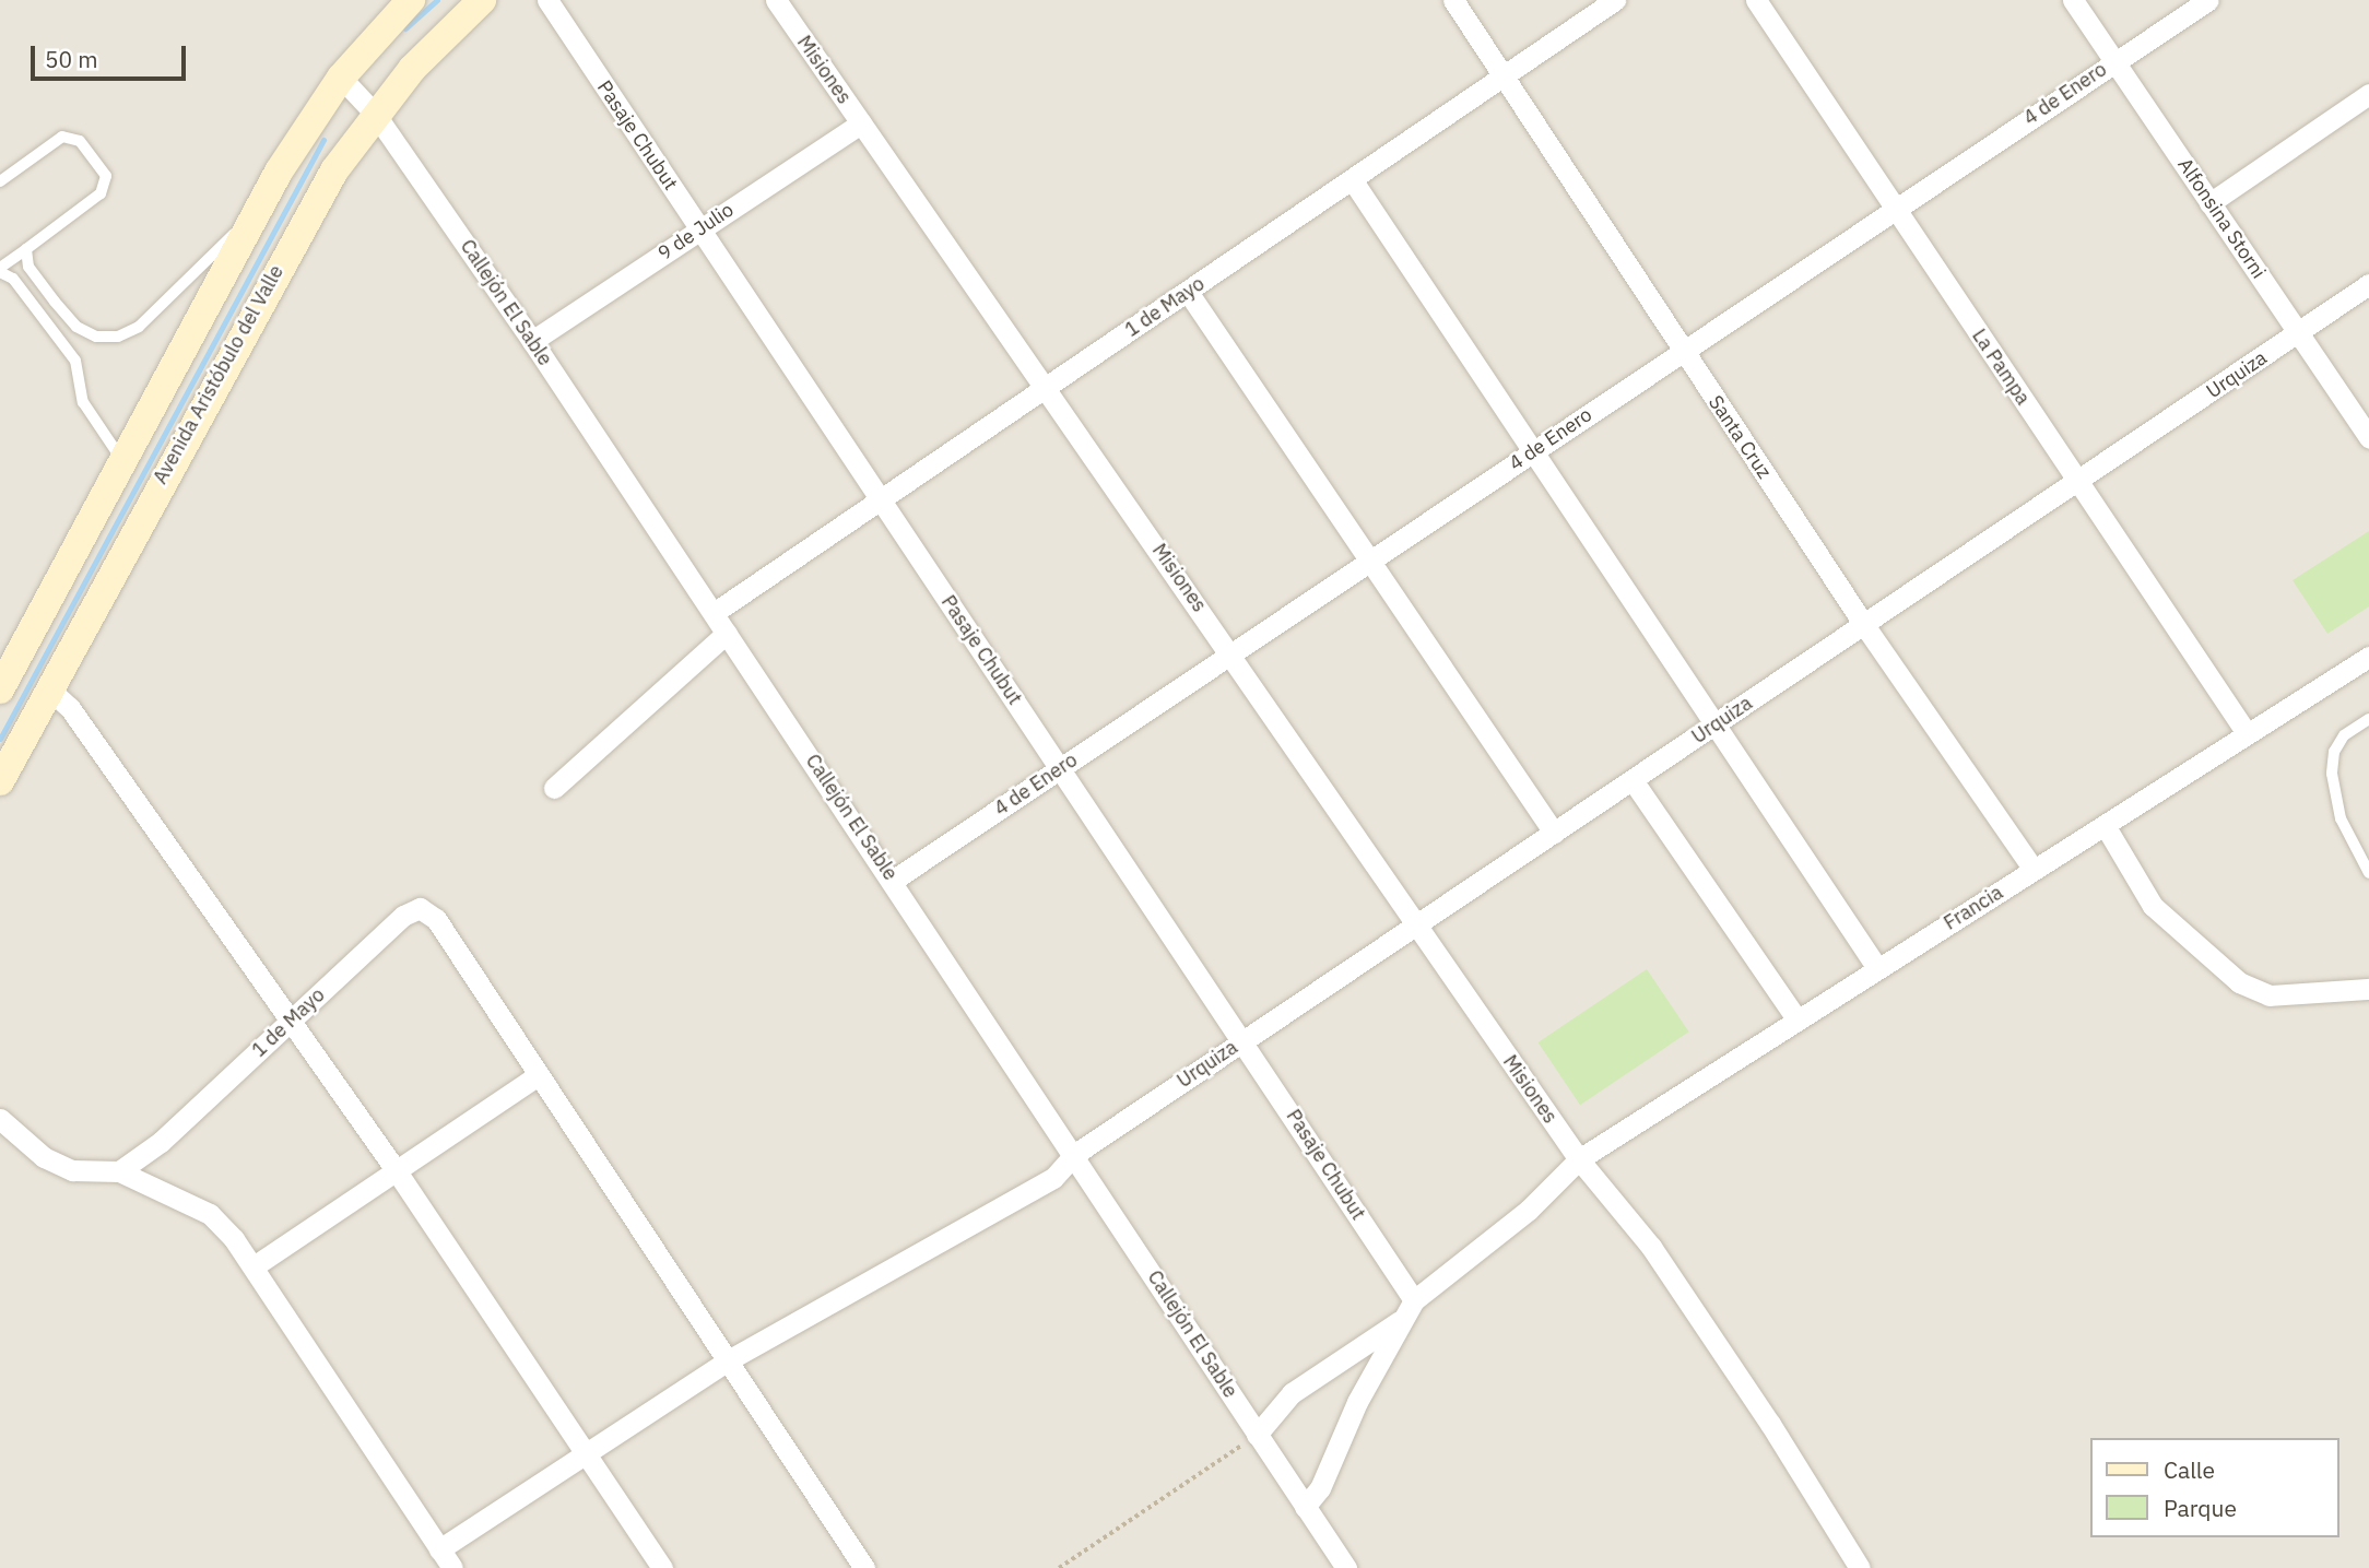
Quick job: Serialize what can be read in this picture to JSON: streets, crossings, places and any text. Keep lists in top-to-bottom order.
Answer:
{
  "streets": {
    "main road": ["Avenida Aristóbulo del Valle"],
    "street": [
      "Misiones",
      "4 de Enero",
      "Pasaje Chubut",
      "Alfonsina Storni",
      "9 de Julio",
      "Callejón El Sable",
      "1 de Mayo",
      "La Pampa",
      "Urquiza",
      "Santa Cruz",
      "Francia"
    ]
  },
  "crossings": [
    ["Misiones", "4 de Enero"],
    ["Misiones", "9 de Julio"],
    ["Misiones", "1 de Mayo"],
    ["Misiones", "Urquiza"],
    ["Misiones", "Francia"],
    ["4 de Enero", "Pasaje Chubut"],
    ["4 de Enero", "Alfonsina Storni"],
    ["4 de Enero", "Callejón El Sable"],
    ["4 de Enero", "La Pampa"],
    ["4 de Enero", "Santa Cruz"],
    ["Pasaje Chubut", "9 de Julio"],
    ["Pasaje Chubut", "1 de Mayo"],
    ["Pasaje Chubut", "Urquiza"],
    ["Pasaje Chubut", "Francia"],
    ["Alfonsina Storni", "Urquiza"],
    ["9 de Julio", "Callejón El Sable"],
    ["Callejón El Sable", "1 de Mayo"],
    ["Callejón El Sable", "Avenida Aristóbulo del Valle"],
    ["Callejón El Sable", "Urquiza"],
    ["Callejón El Sable", "Francia"],
    ["1 de Mayo", "Santa Cruz"],
    ["La Pampa", "Urquiza"],
    ["La Pampa", "Francia"],
    ["Urquiza", "Santa Cruz"],
    ["Santa Cruz", "Francia"]
  ],
  "legend": ["Calle", "Parque"],
  "scale_bar": "50 m"
}
